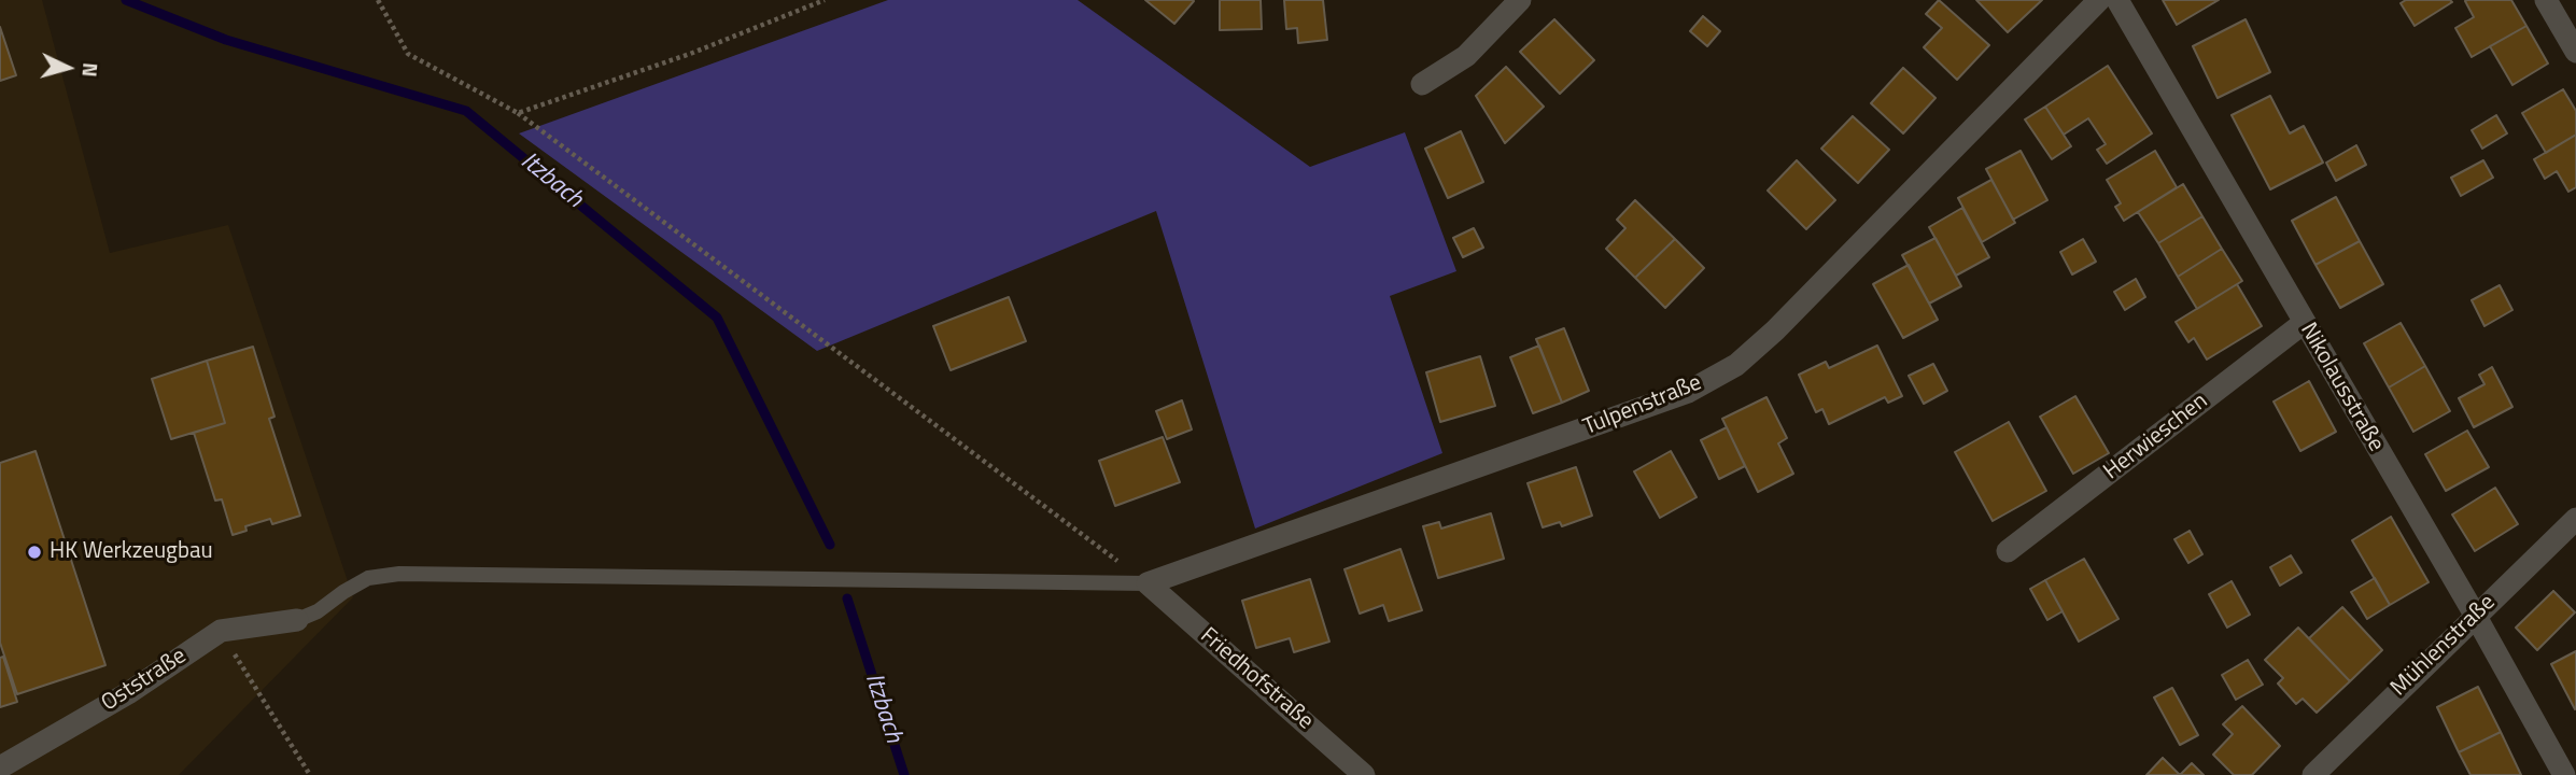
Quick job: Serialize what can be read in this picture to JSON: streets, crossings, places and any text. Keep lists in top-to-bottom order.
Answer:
{
  "streets": {
    "street": [
      "Nikolausstraße",
      "Tulpenstraße",
      "Herwieschen",
      "Mühlenstraße",
      "Friedhofstraße",
      "Oststraße"
    ]
  },
  "crossings": [
    ["Nikolausstraße", "Herwieschen"],
    ["Nikolausstraße", "Mühlenstraße"],
    ["Tulpenstraße", "Friedhofstraße"]
  ],
  "water": ["Itzbach"],
  "places": ["HK Werkzeugbau"],
  "north": "right"
}
